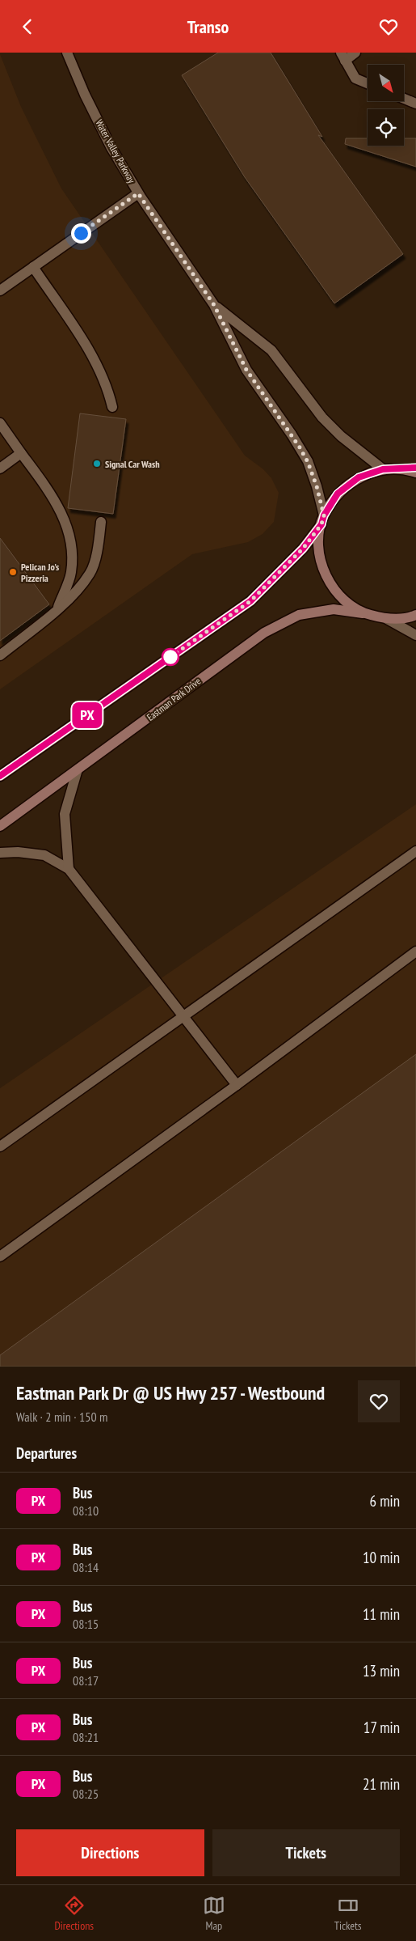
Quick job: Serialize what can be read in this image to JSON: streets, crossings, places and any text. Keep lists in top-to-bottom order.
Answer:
{
  "streets": {
    "street": ["Water Valley Parkway", "Eastman Park Drive"]
  },
  "places": ["Signal Car Wash", "Pelican Jo's Pizzeria"],
  "lines": ["bus line PX"],
  "north": "bottom right",
  "page": {
    "header": "Transo",
    "on_map": "PX",
    "heading": [
      ["Eastman Park Dr @ US Hwy 257 - Westbound", "Walk · 2 min · 150 m"],
      "Departures"
    ],
    "list": [
      {
        "mark": "PX",
        "name": "Bus",
        "note": "08:10",
        "value": "6 min"
      },
      {
        "mark": "PX",
        "name": "Bus",
        "note": "08:14",
        "value": "10 min"
      },
      {
        "mark": "PX",
        "name": "Bus",
        "note": "08:15",
        "value": "11 min"
      },
      {
        "mark": "PX",
        "name": "Bus",
        "note": "08:17",
        "value": "13 min"
      },
      {
        "mark": "PX",
        "name": "Bus",
        "note": "08:21",
        "value": "17 min"
      },
      {
        "mark": "PX",
        "name": "Bus",
        "note": "08:25",
        "value": "21 min"
      }
    ],
    "buttons": ["Directions", "Tickets"],
    "tabs": ["Directions", "Map", "Tickets"]
  }
}
